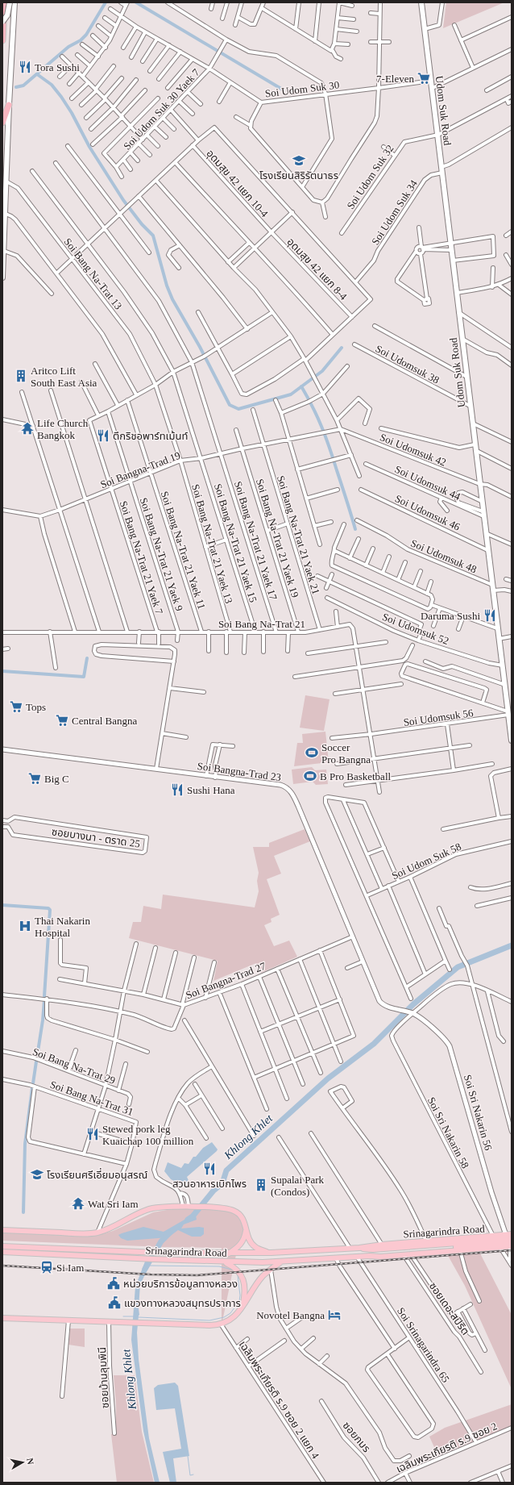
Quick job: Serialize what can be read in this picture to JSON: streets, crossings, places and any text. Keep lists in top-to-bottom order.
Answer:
{
  "streets": {
    "main road": ["Udom Suk Road", "Srinagarindra Road"],
    "street": [
      "Soi Udom Suk 30",
      "Soi Udom Suk 30 Yaek 7",
      "Soi Udom Suk 32",
      "อุดมสุข 42 แยก 10-4",
      "Soi Udom Suk 34",
      "อุดมสุข 42 แยก 8-4",
      "Soi Bang Na-Trat 13",
      "Soi Udomsuk 38",
      "Soi Udomsuk 42",
      "Soi Bangna-Trad 19",
      "Soi Udomsuk 44",
      "Soi Udomsuk 46",
      "Soi Bang Na-Trat 21 Yaek 21",
      "Soi Bang Na-Trat 21 Yaek 19",
      "Soi Bang Na-Trat 21 Yaek 17",
      "Soi Bang Na-Trat 21 Yaek 15",
      "Soi Bang Na-Trat 21 Yaek 13",
      "Soi Bang Na-Trat 21 Yaek 11",
      "Soi Bang Na-Trat 21 Yaek 9",
      "Soi Udomsuk 48",
      "Soi Bang Na-Trat 21 Yaek 7",
      "Soi Bang Na-Trat 21",
      "Soi Udomsuk 52",
      "Soi Udomsuk 56",
      "Soi Bangna-Trad 23",
      "ซอยบางนา - ตราด 25",
      "Soi Udom Suk 58",
      "Soi Bangna-Trad 27",
      "Soi Bang Na-Trat 29",
      "Soi Bang Na-Trat 31",
      "Soi Sri Nakarin 56",
      "Soi Sri Nakarin 58",
      "ซอยเดอะสปิริต",
      "Soi Srinagarindra 65",
      "ซอยบ้านลุมพินี",
      "เฉลิมพระเกียรติ ร.9 ซอย 2 แยก 4",
      "ซอยภมร",
      "เฉลิมพระเกียรติ ร.9 ซอย 2"
    ]
  },
  "crossings": [
    ["Soi Udom Suk 30", "Soi Udom Suk 30 Yaek 7"],
    ["Soi Udom Suk 30", "Udom Suk Road"],
    ["Udom Suk Road", "Soi Udom Suk 32"],
    ["Udom Suk Road", "Soi Udom Suk 34"],
    ["Udom Suk Road", "Soi Udomsuk 38"],
    ["Udom Suk Road", "Soi Udomsuk 42"],
    ["Udom Suk Road", "Soi Udomsuk 44"],
    ["Udom Suk Road", "Soi Udomsuk 46"],
    ["Udom Suk Road", "Soi Udomsuk 48"],
    ["Udom Suk Road", "Soi Udomsuk 52"],
    ["Udom Suk Road", "Soi Udomsuk 56"],
    ["อุดมสุข 42 แยก 10-4", "อุดมสุข 42 แยก 8-4"],
    ["Soi Bang Na-Trat 13", "Soi Bangna-Trad 19"],
    ["Soi Bang Na-Trat 13", "Soi Bang Na-Trat 21 Yaek 13"],
    ["Soi Udomsuk 42", "Soi Bangna-Trad 19"],
    ["Soi Bangna-Trad 19", "Soi Bang Na-Trat 21 Yaek 21"],
    ["Soi Bangna-Trad 19", "Soi Bang Na-Trat 21 Yaek 19"],
    ["Soi Bangna-Trad 19", "Soi Bang Na-Trat 21 Yaek 17"],
    ["Soi Bangna-Trad 19", "Soi Bang Na-Trat 21 Yaek 15"],
    ["Soi Bangna-Trad 19", "Soi Bang Na-Trat 21 Yaek 13"],
    ["Soi Bangna-Trad 19", "Soi Bang Na-Trat 21 Yaek 11"],
    ["Soi Bangna-Trad 19", "Soi Bang Na-Trat 21 Yaek 9"],
    ["Soi Bangna-Trad 19", "Soi Bang Na-Trat 21 Yaek 7"],
    ["Soi Bang Na-Trat 21 Yaek 21", "Soi Bang Na-Trat 21"],
    ["Soi Bang Na-Trat 21 Yaek 19", "Soi Bang Na-Trat 21"],
    ["Soi Bang Na-Trat 21 Yaek 17", "Soi Bang Na-Trat 21"],
    ["Soi Bang Na-Trat 21 Yaek 15", "Soi Bang Na-Trat 21"],
    ["Soi Bang Na-Trat 21 Yaek 13", "Soi Bang Na-Trat 21"],
    ["Soi Bang Na-Trat 21 Yaek 11", "Soi Bang Na-Trat 21"],
    ["Soi Bang Na-Trat 21 Yaek 9", "Soi Bang Na-Trat 21"],
    ["Soi Bang Na-Trat 21 Yaek 7", "Soi Bang Na-Trat 21"],
    ["Soi Bang Na-Trat 21", "Soi Udomsuk 56"],
    ["Soi Bangna-Trad 23", "Soi Bangna-Trad 27"],
    ["Soi Bangna-Trad 23", "Soi Sri Nakarin 56"],
    ["Soi Bangna-Trad 23", "Soi Sri Nakarin 58"],
    ["Soi Sri Nakarin 56", "Soi Sri Nakarin 58"],
    ["Soi Sri Nakarin 56", "Srinagarindra Road"],
    ["Soi Sri Nakarin 58", "Srinagarindra Road"],
    ["Srinagarindra Road", "ซอยเดอะสปิริต"],
    ["Srinagarindra Road", "Soi Srinagarindra 65"],
    ["Soi Srinagarindra 65", "เฉลิมพระเกียรติ ร.9 ซอย 2"]
  ],
  "water": ["Khlong Khlet"],
  "places": {
    "restaurant": [
      "Tora Sushi",
      "ตึกริชอพาร์ทเม้นท์",
      "Daruma Sushi",
      "Sushi Hana",
      "Stewed pork leg Kuaichap 100 million",
      "สวนอาหารเบิกไพร"
    ],
    "supermarket": [
      "7-Eleven",
      "Tops",
      "Central Bangna",
      "Big C"
    ],
    "school or university": ["โรงเรียนสิริรัตนาธร", "โรงเรียนศรีเอี่ยมอนุสรณ์"],
    "building": ["Aritco Lift South East Asia", "Supalai Park (Condos)"],
    "temple": ["Life Church Bangkok", "Wat Sri Iam"],
    "sports": ["Soccer Pro Bangna", "B Pro Basketball"],
    "hospital": ["Thai Nakarin Hospital"],
    "station": ["Si Iam"],
    "public building": ["หน่วยบริการข้อมูลทางหลวง", "แขวงทางหลวงสมุทรปราการ"],
    "hotel": ["Novotel Bangna"]
  },
  "north": "right"
}
